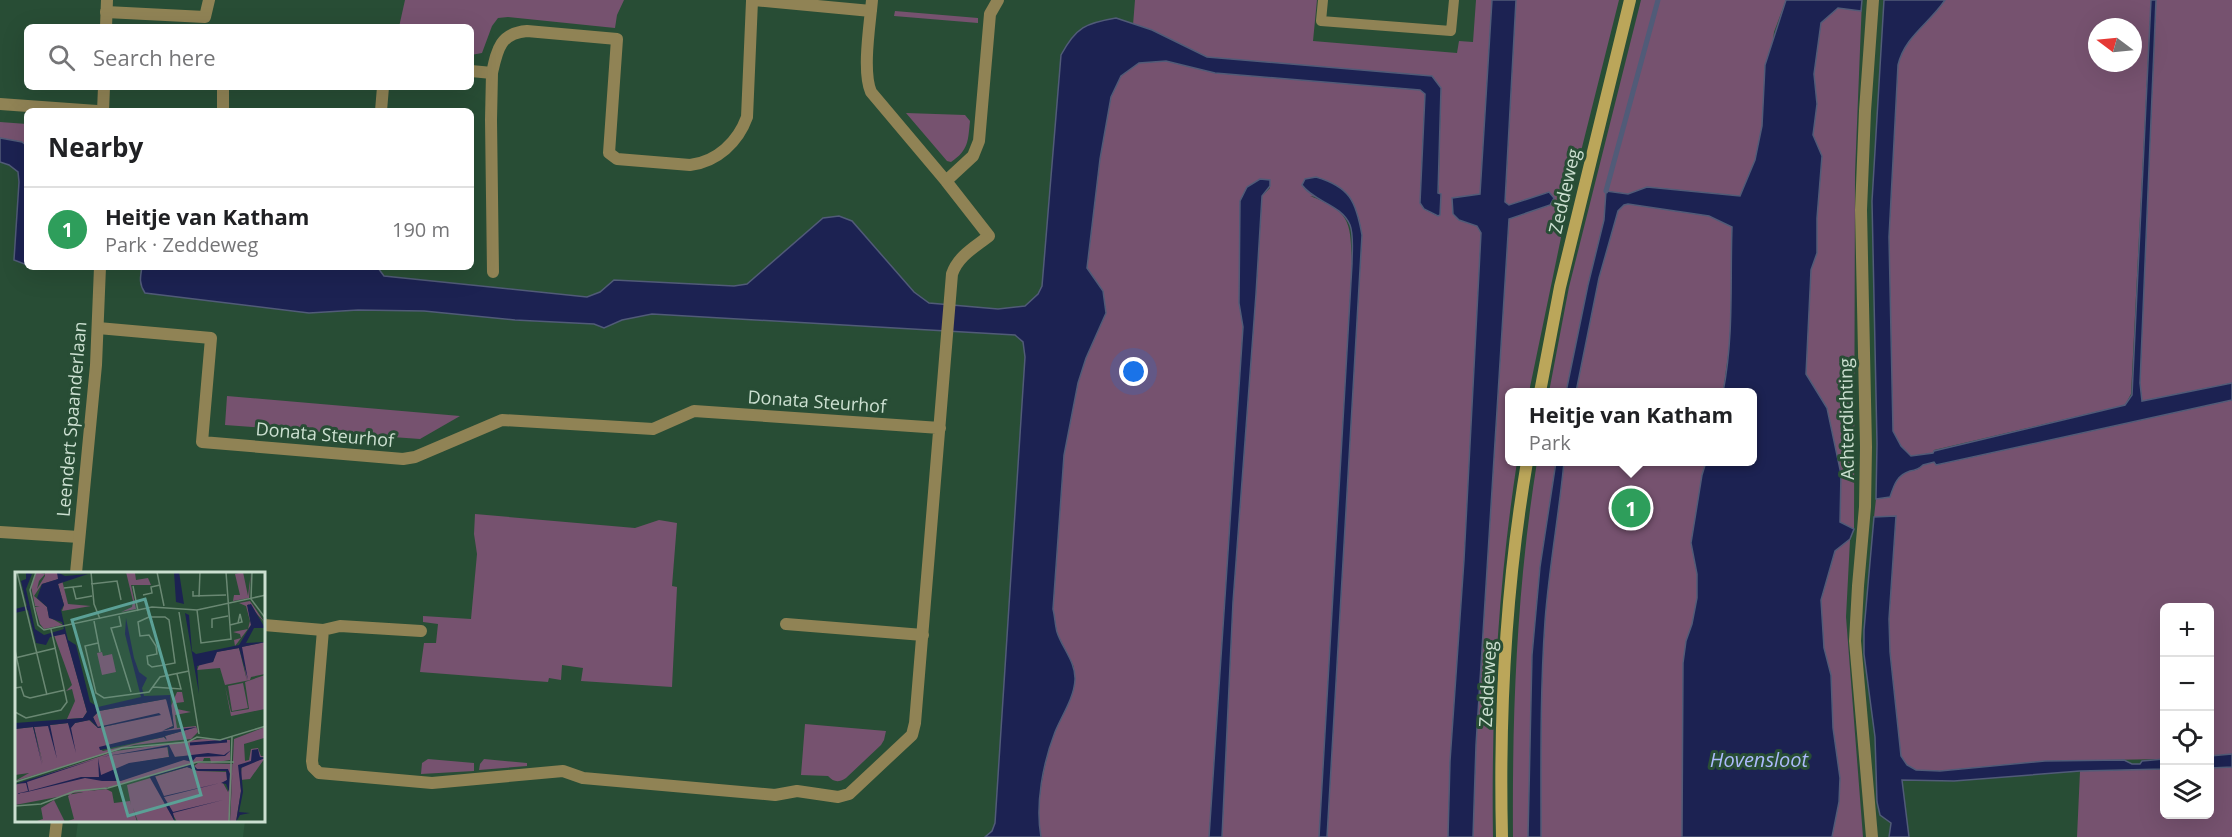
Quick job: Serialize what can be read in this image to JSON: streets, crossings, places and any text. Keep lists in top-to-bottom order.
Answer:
{
  "streets": {
    "main road": ["Zeddeweg"],
    "street": ["Donata Steurhof", "Leendert Spaanderlaan", "Achterdichting"]
  },
  "crossings": [
    ["Donata Steurhof", "Leendert Spaanderlaan"]
  ],
  "water": ["Hovensloot"],
  "north": "left",
  "page": {
    "search": "Search here",
    "heading": "Nearby",
    "list": [
      {
        "mark": "1",
        "name": "Heitje van Katham",
        "note": "Park · Zeddeweg",
        "value": "190 m"
      }
    ],
    "popup": ["Heitje van Katham", "Park"],
    "pins": "1",
    "map_buttons": ["+", "−"]
  }
}
